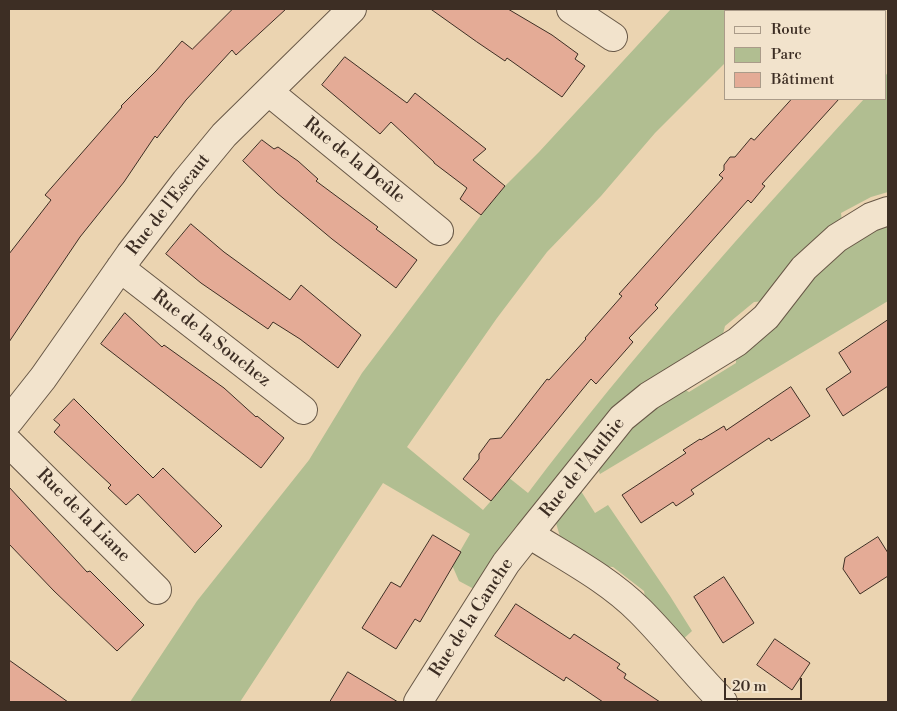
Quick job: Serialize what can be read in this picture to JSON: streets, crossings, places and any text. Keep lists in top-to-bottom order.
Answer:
{
  "streets": {
    "street": [
      "Rue de la Deûle",
      "Rue de l'Escaut",
      "Rue de la Souchez",
      "Rue de l'Authie",
      "Rue de la Liane",
      "Rue de la Canche"
    ]
  },
  "crossings": [
    ["Rue de la Deûle", "Rue de l'Escaut"],
    ["Rue de l'Escaut", "Rue de la Souchez"],
    ["Rue de l'Authie", "Rue de la Canche"]
  ],
  "legend": ["Route", "Parc", "Bâtiment"],
  "scale_bar": "20 m"
}
